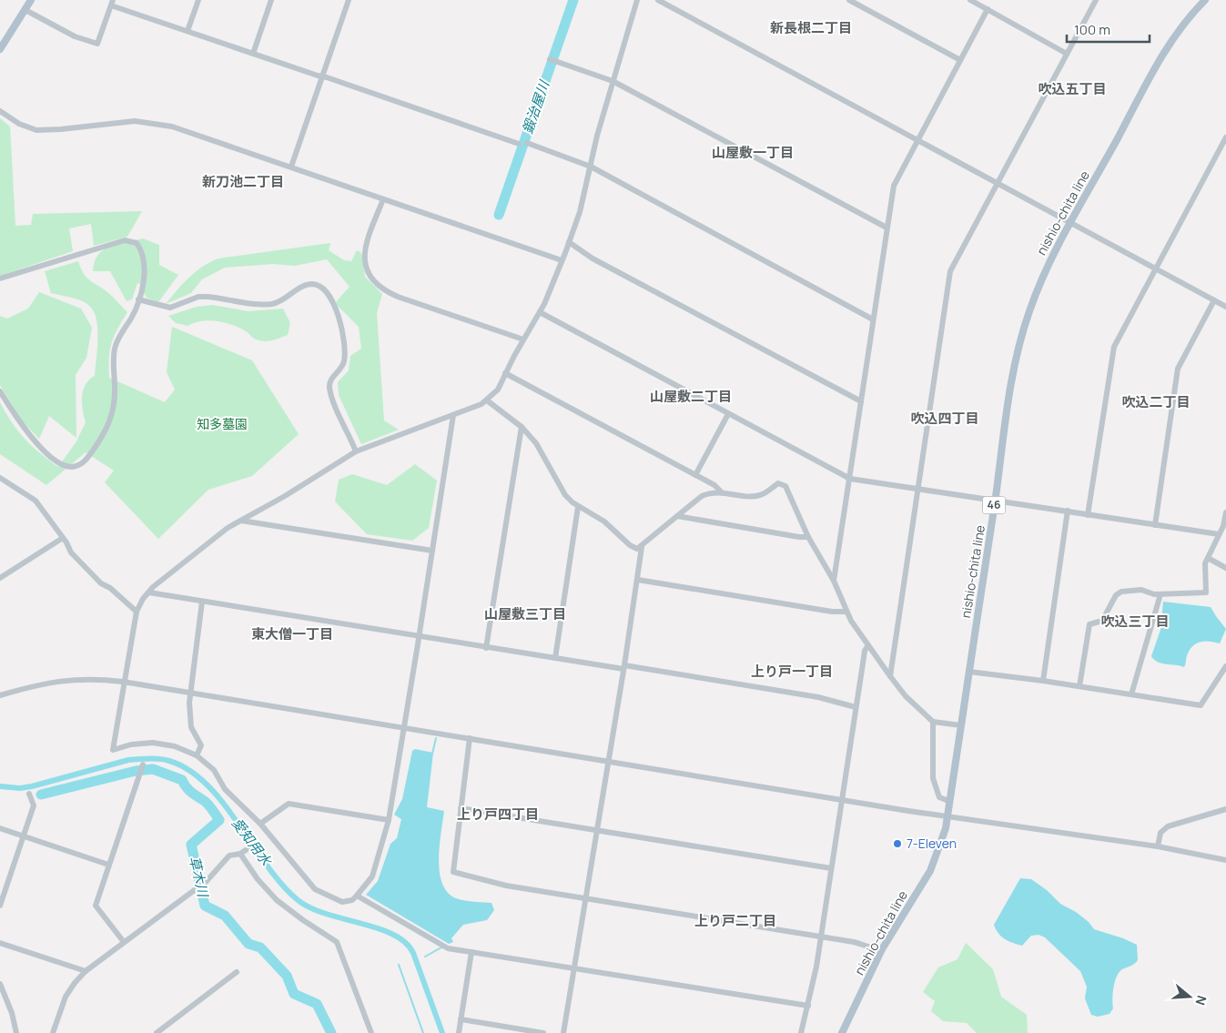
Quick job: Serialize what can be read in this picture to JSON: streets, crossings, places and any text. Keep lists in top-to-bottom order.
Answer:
{
  "streets": {
    "main road": ["nishio-chita line", "46"]
  },
  "districts": [
    "新長根二丁目",
    "吹込五丁目",
    "山屋敷一丁目",
    "新刀池二丁目",
    "山屋敷二丁目",
    "吹込二丁目",
    "吹込四丁目",
    "山屋敷三丁目",
    "吹込三丁目",
    "東大僧一丁目",
    "上り戸一丁目",
    "上り戸四丁目",
    "上り戸二丁目"
  ],
  "water": ["鍛治屋川", "愛知用水", "草木川"],
  "parks": ["知多墓園"],
  "places": ["7-Eleven"],
  "scale_bar": "100 m",
  "north": "right"
}
